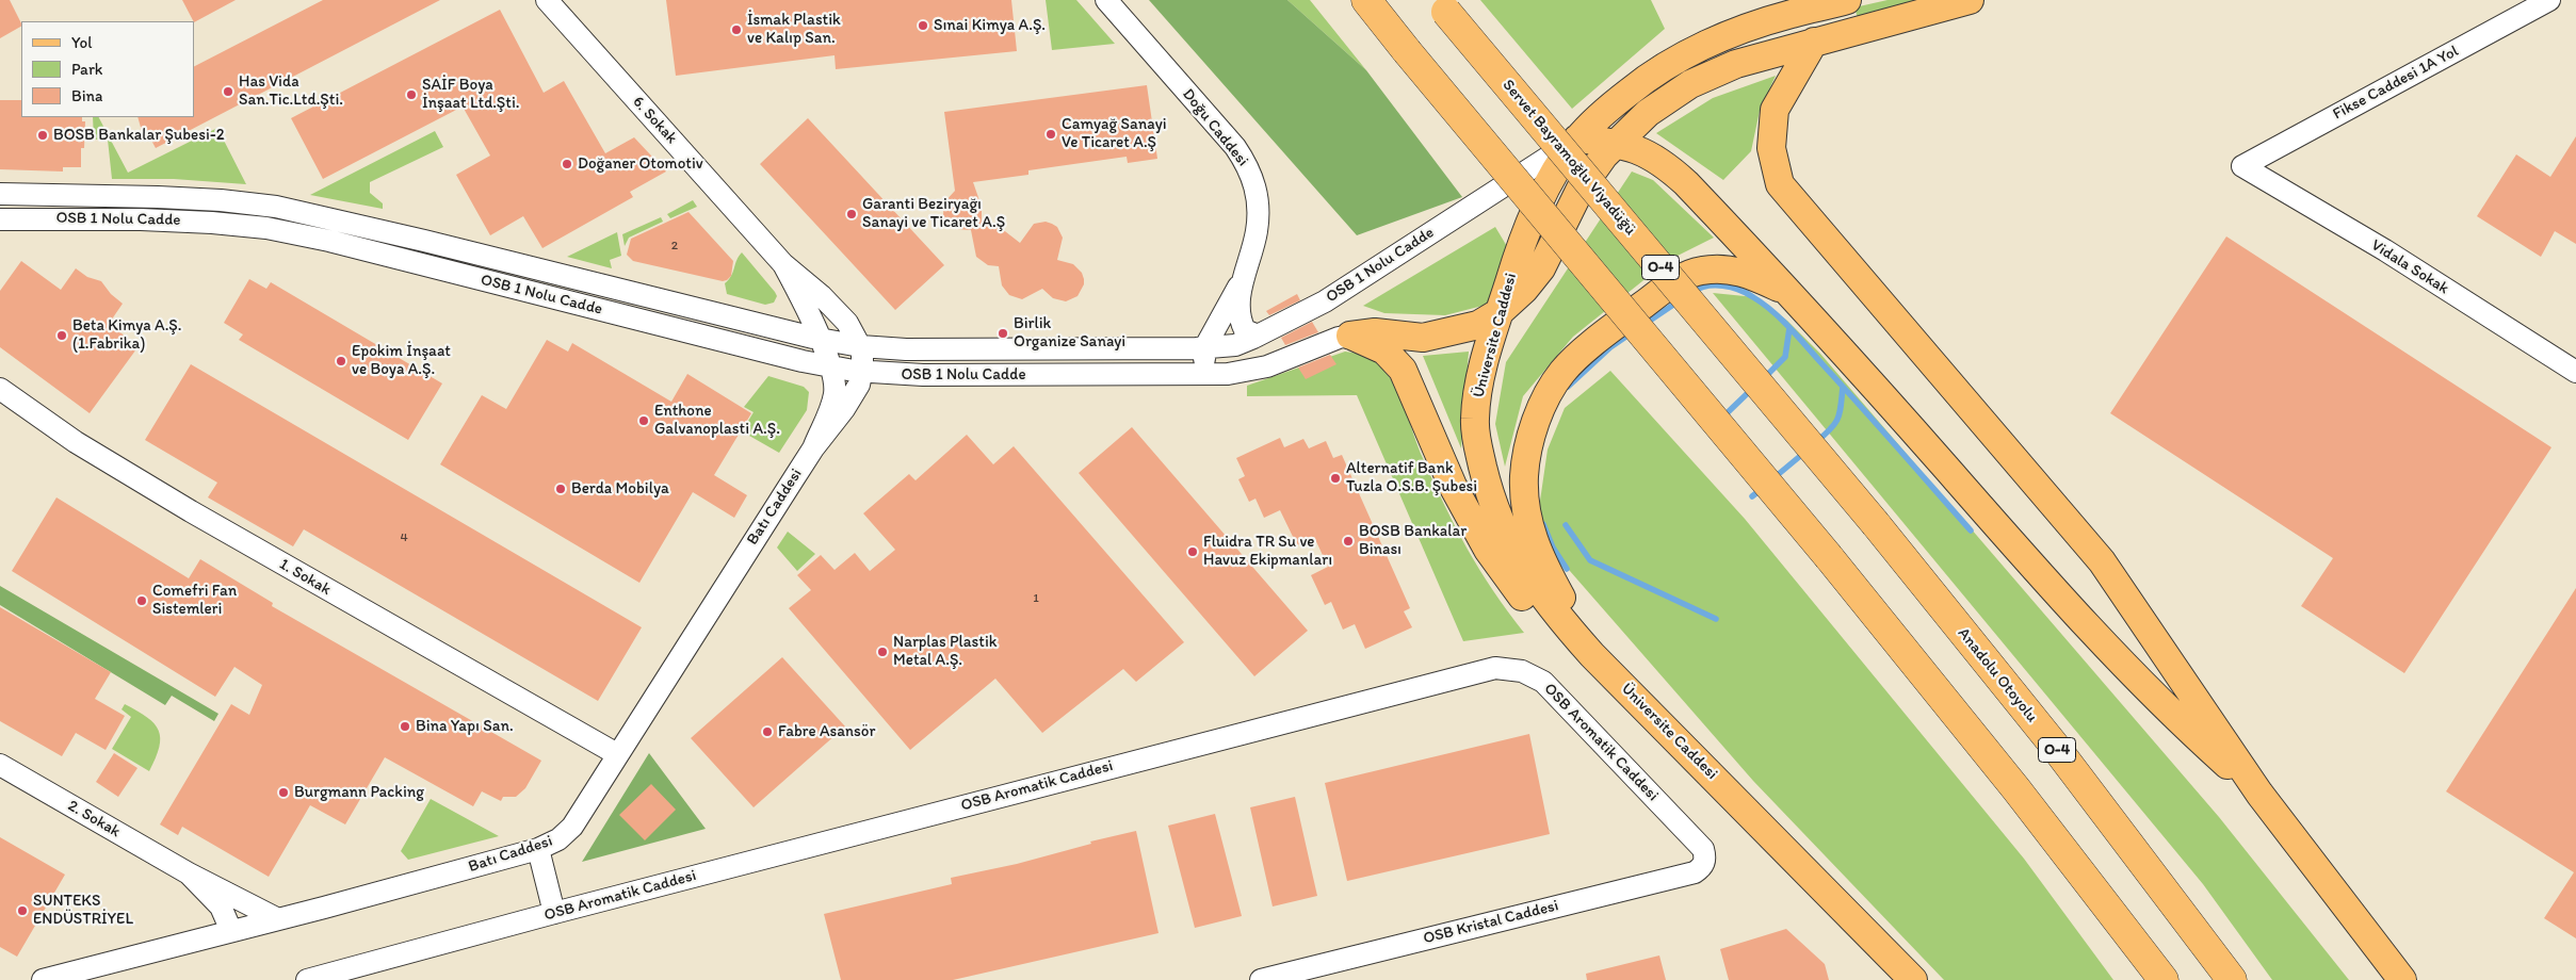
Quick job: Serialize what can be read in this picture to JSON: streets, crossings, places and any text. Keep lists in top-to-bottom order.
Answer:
{
  "streets": {
    "highway": ["Servet Bayramoğlu Viyadüğü", "O-4", "Anadolu Otoyolu"],
    "main road": ["OSB 1 Nolu Cadde", "Üniversite Caddesi"],
    "street": [
      "Fikse Caddesi 1A Yol",
      "6. Sokak",
      "Doğu Caddesi",
      "Vidala Sokak",
      "Batı Caddesi",
      "1. Sokak",
      "OSB Aromatik Caddesi",
      "2. Sokak",
      "OSB Kristal Caddesi"
    ]
  },
  "crossings": [
    ["Fikse Caddesi 1A Yol", "Vidala Sokak"],
    ["6. Sokak", "OSB 1 Nolu Cadde"],
    ["6. Sokak", "Batı Caddesi"],
    ["Doğu Caddesi", "OSB 1 Nolu Cadde"],
    ["Servet Bayramoğlu Viyadüğü", "Anadolu Otoyolu"],
    ["OSB 1 Nolu Cadde", "Üniversite Caddesi"],
    ["OSB 1 Nolu Cadde", "Batı Caddesi"],
    ["Batı Caddesi", "1. Sokak"],
    ["Batı Caddesi", "2. Sokak"],
    ["OSB Aromatik Caddesi", "OSB Kristal Caddesi"]
  ],
  "places": [
    "Sınai Kimya A.Ş.",
    "İsmak Plastik ve Kalıp San.",
    "Has Vida San.Tic.Ltd.Şti.",
    "SAİF Boya İnşaat Ltd.Şti.",
    "Camyağ Sanayi Ve Ticaret A.Ş",
    "BOSB Bankalar Şubesi-2",
    "Doğaner Otomotiv",
    "Garanti Beziryağı Sanayi ve Ticaret A.Ş",
    "Birlik Organize Sanayi",
    "Beta Kimya A.Ş. (1.Fabrika)",
    "Epokim İnşaat ve Boya A.Ş.",
    "Enthone Galvanoplasti A.Ş.",
    "Alternatif Bank Tuzla O.S.B. Şubesi",
    "Berda Mobilya",
    "BOSB Bankalar Binası",
    "Fluidra TR Su ve Havuz Ekipmanları",
    "Comefri Fan Sistemleri",
    "Narplas Plastik Metal A.Ş.",
    "Bina Yapı San.",
    "Fabre Asansör",
    "Burgmann Packing",
    "SUNTEKS ENDÜSTRİYEL"
  ],
  "house_numbers": ["2", "4", "1"],
  "legend": ["Yol", "Park", "Bina"]
}
